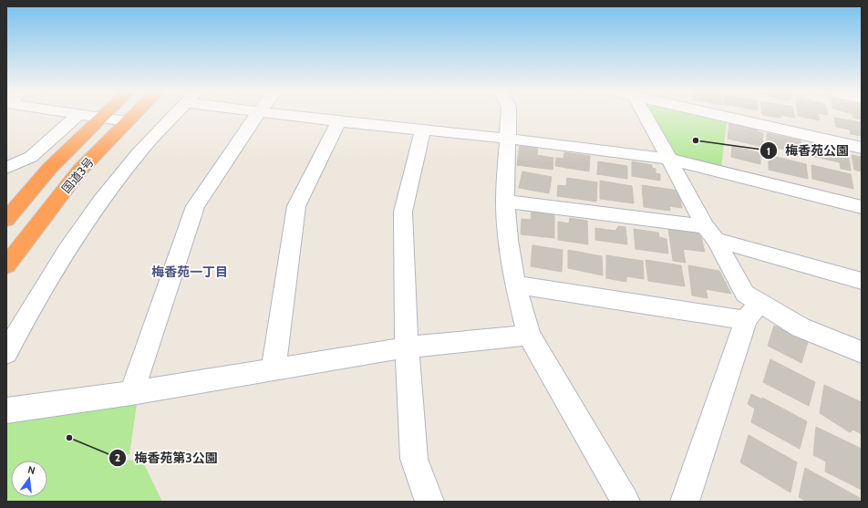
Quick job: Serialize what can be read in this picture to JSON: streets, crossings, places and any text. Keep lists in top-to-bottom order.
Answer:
{
  "streets": {
    "highway": ["国道3号"]
  },
  "districts": ["梅香苑一丁目"],
  "places": ["梅香苑公園", "梅香苑第3公園"],
  "north": "top"
}
